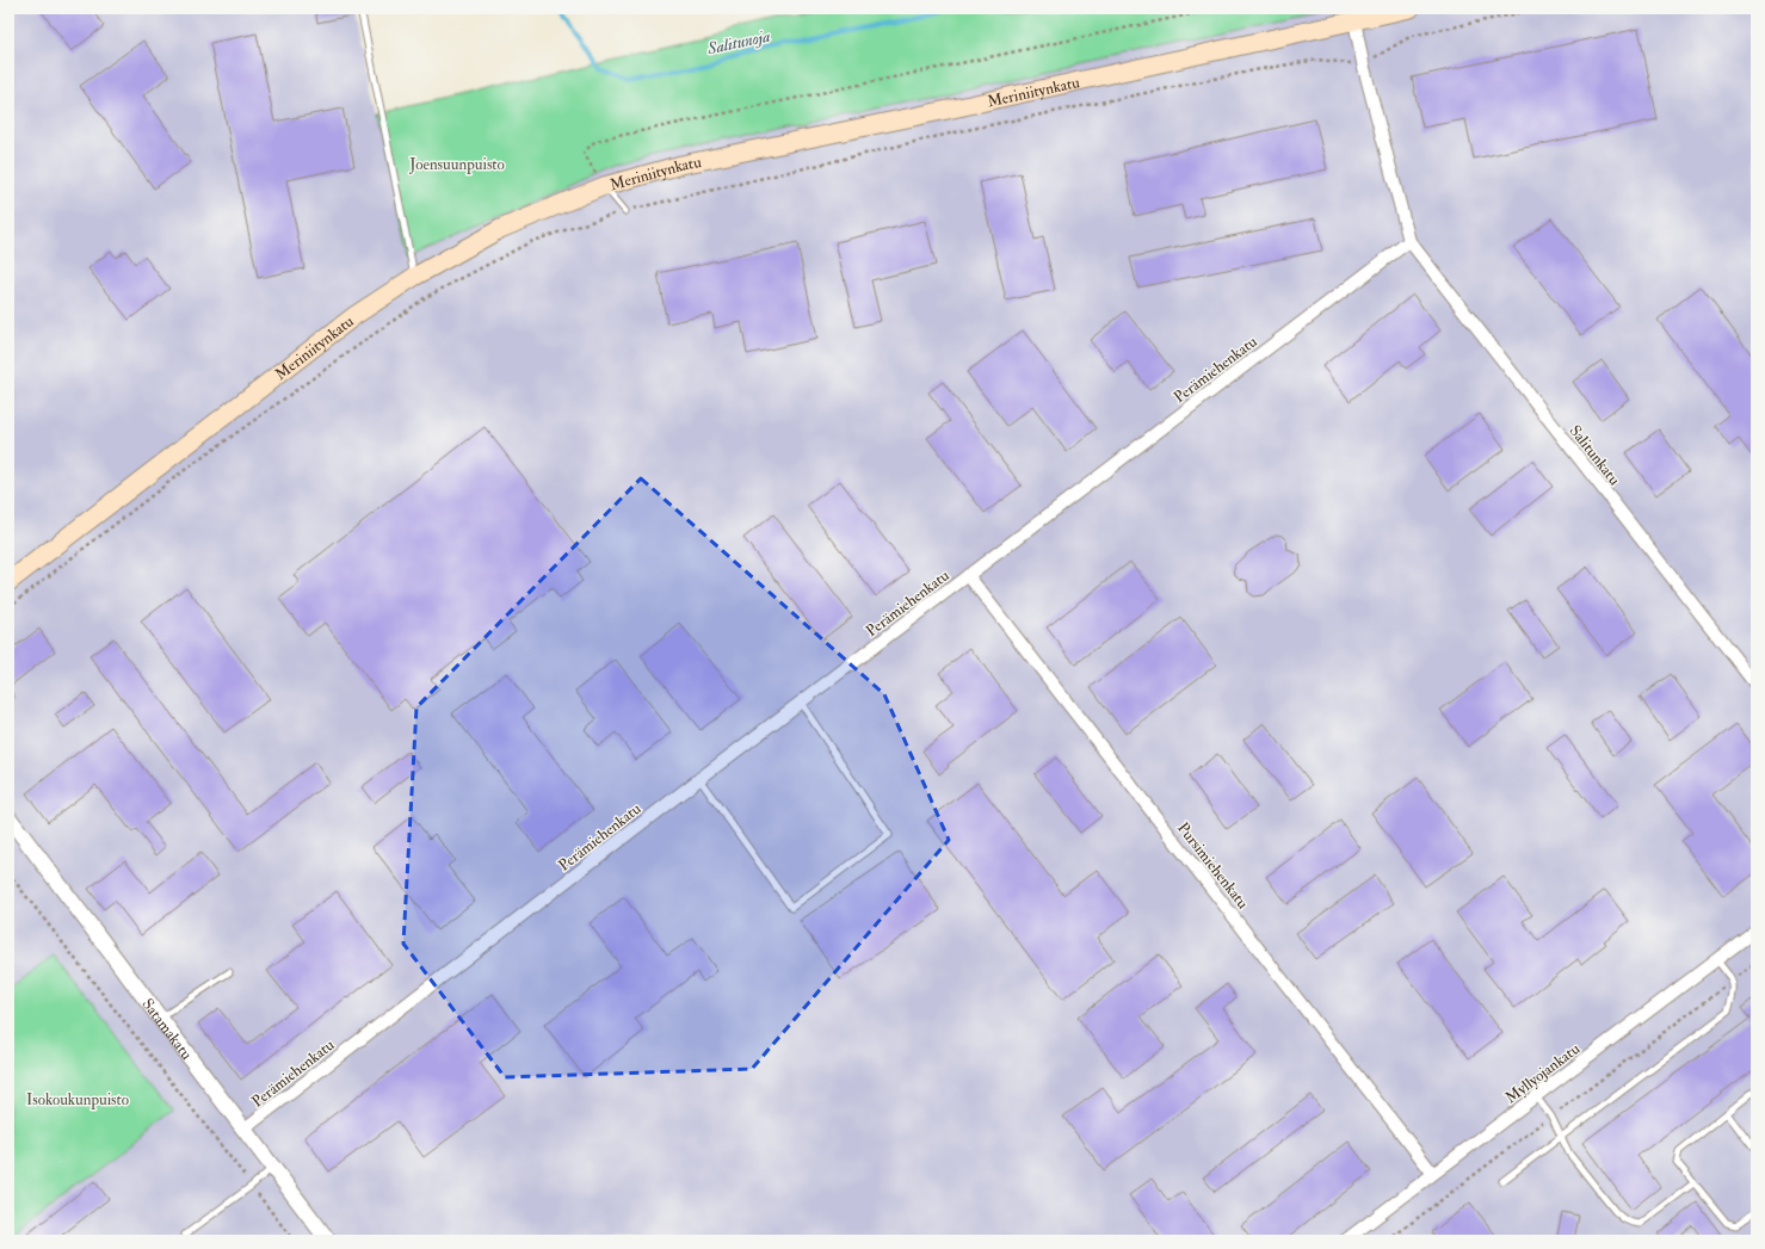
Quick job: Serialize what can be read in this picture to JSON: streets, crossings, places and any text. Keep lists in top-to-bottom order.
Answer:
{
  "streets": {
    "main road": ["Meriniitynkatu"],
    "street": [
      "Perämiehenkatu",
      "Salitunkatu",
      "Pursimiehenkatu",
      "Satamakatu",
      "Myllyojankatu"
    ]
  },
  "crossings": [
    ["Perämiehenkatu", "Salitunkatu"],
    ["Perämiehenkatu", "Pursimiehenkatu"],
    ["Perämiehenkatu", "Satamakatu"],
    ["Pursimiehenkatu", "Myllyojankatu"]
  ],
  "water": ["Salitunoja"],
  "parks": ["Joensuunpuisto", "Isokoukunpuisto"]
}
